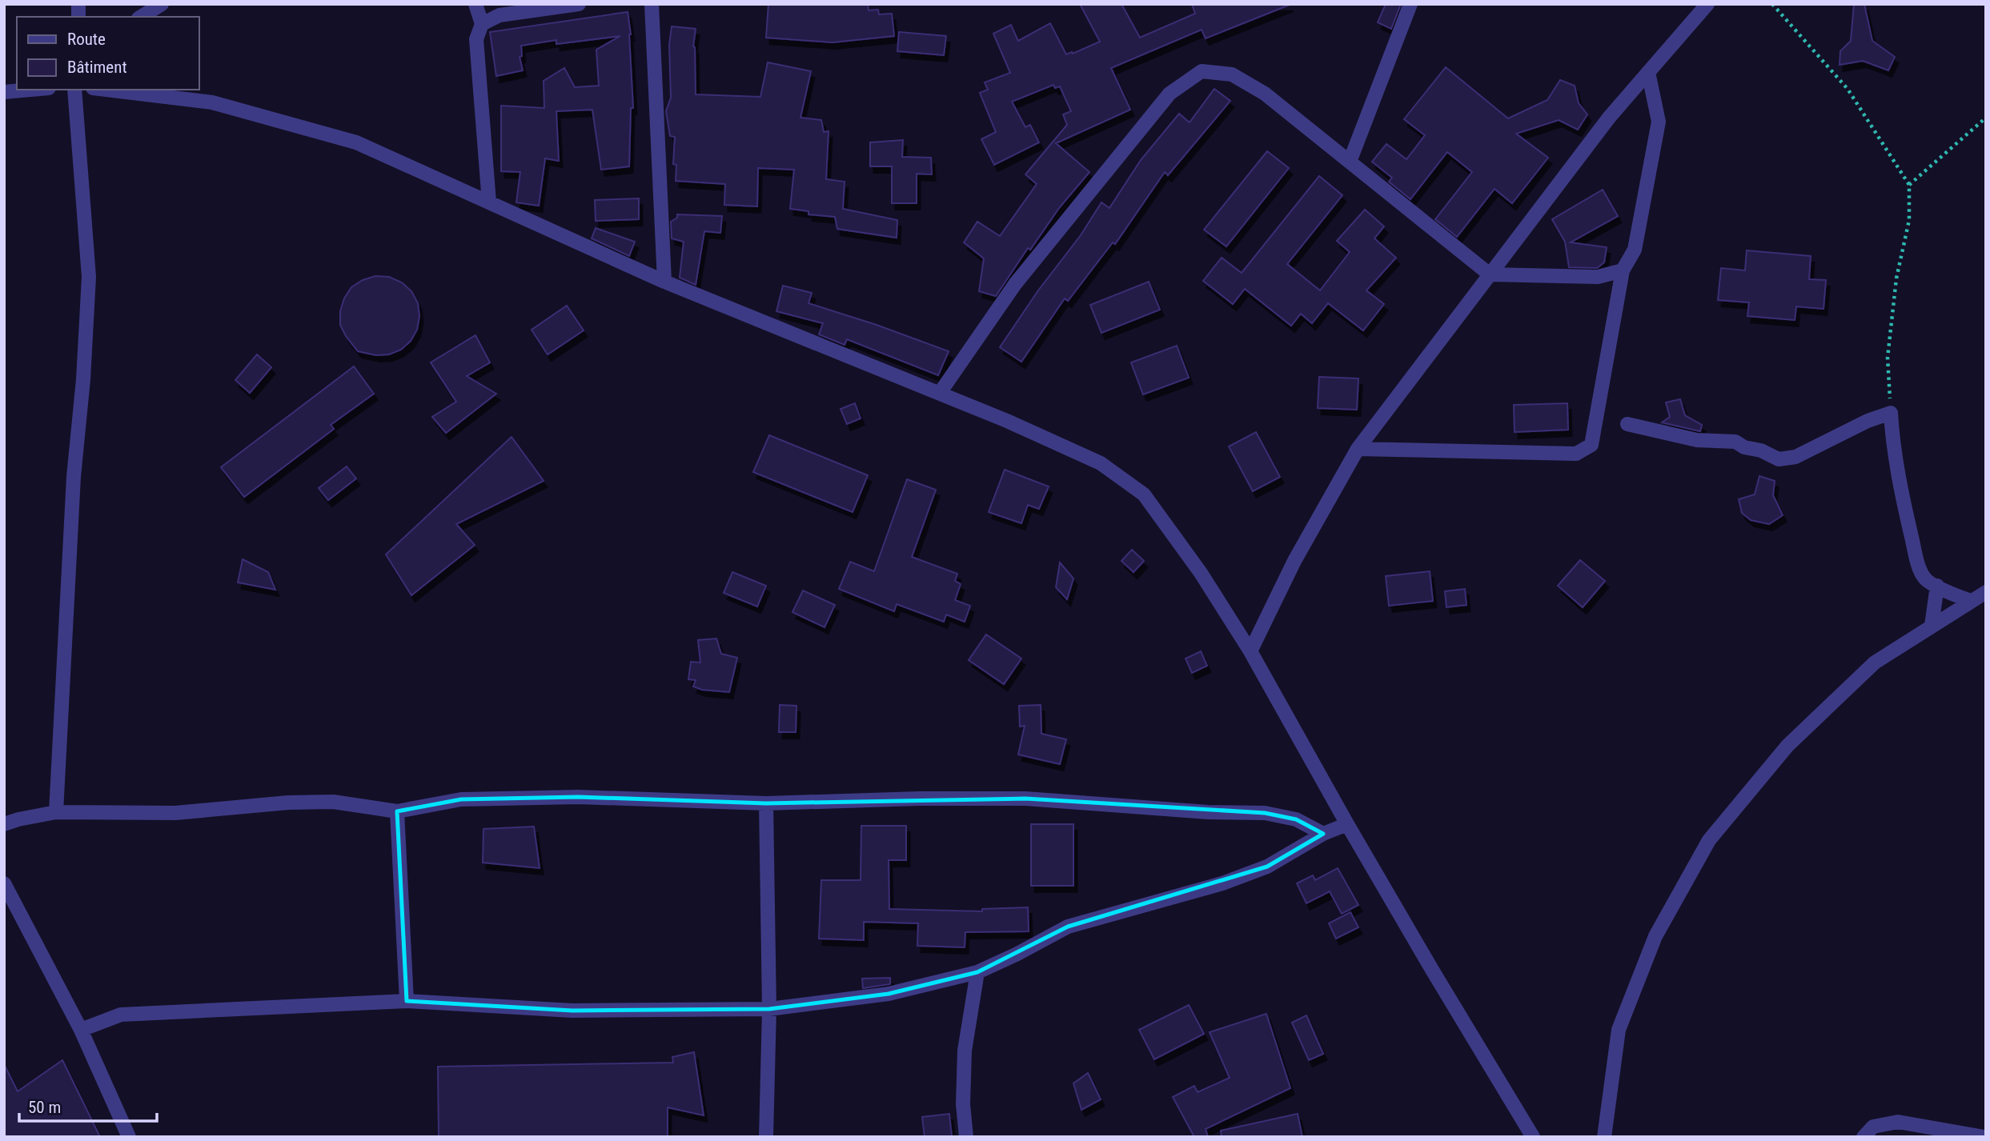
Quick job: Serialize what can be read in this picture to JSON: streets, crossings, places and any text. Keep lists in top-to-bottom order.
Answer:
{
  "legend": ["Route", "Bâtiment"],
  "scale_bar": "50 m"
}
